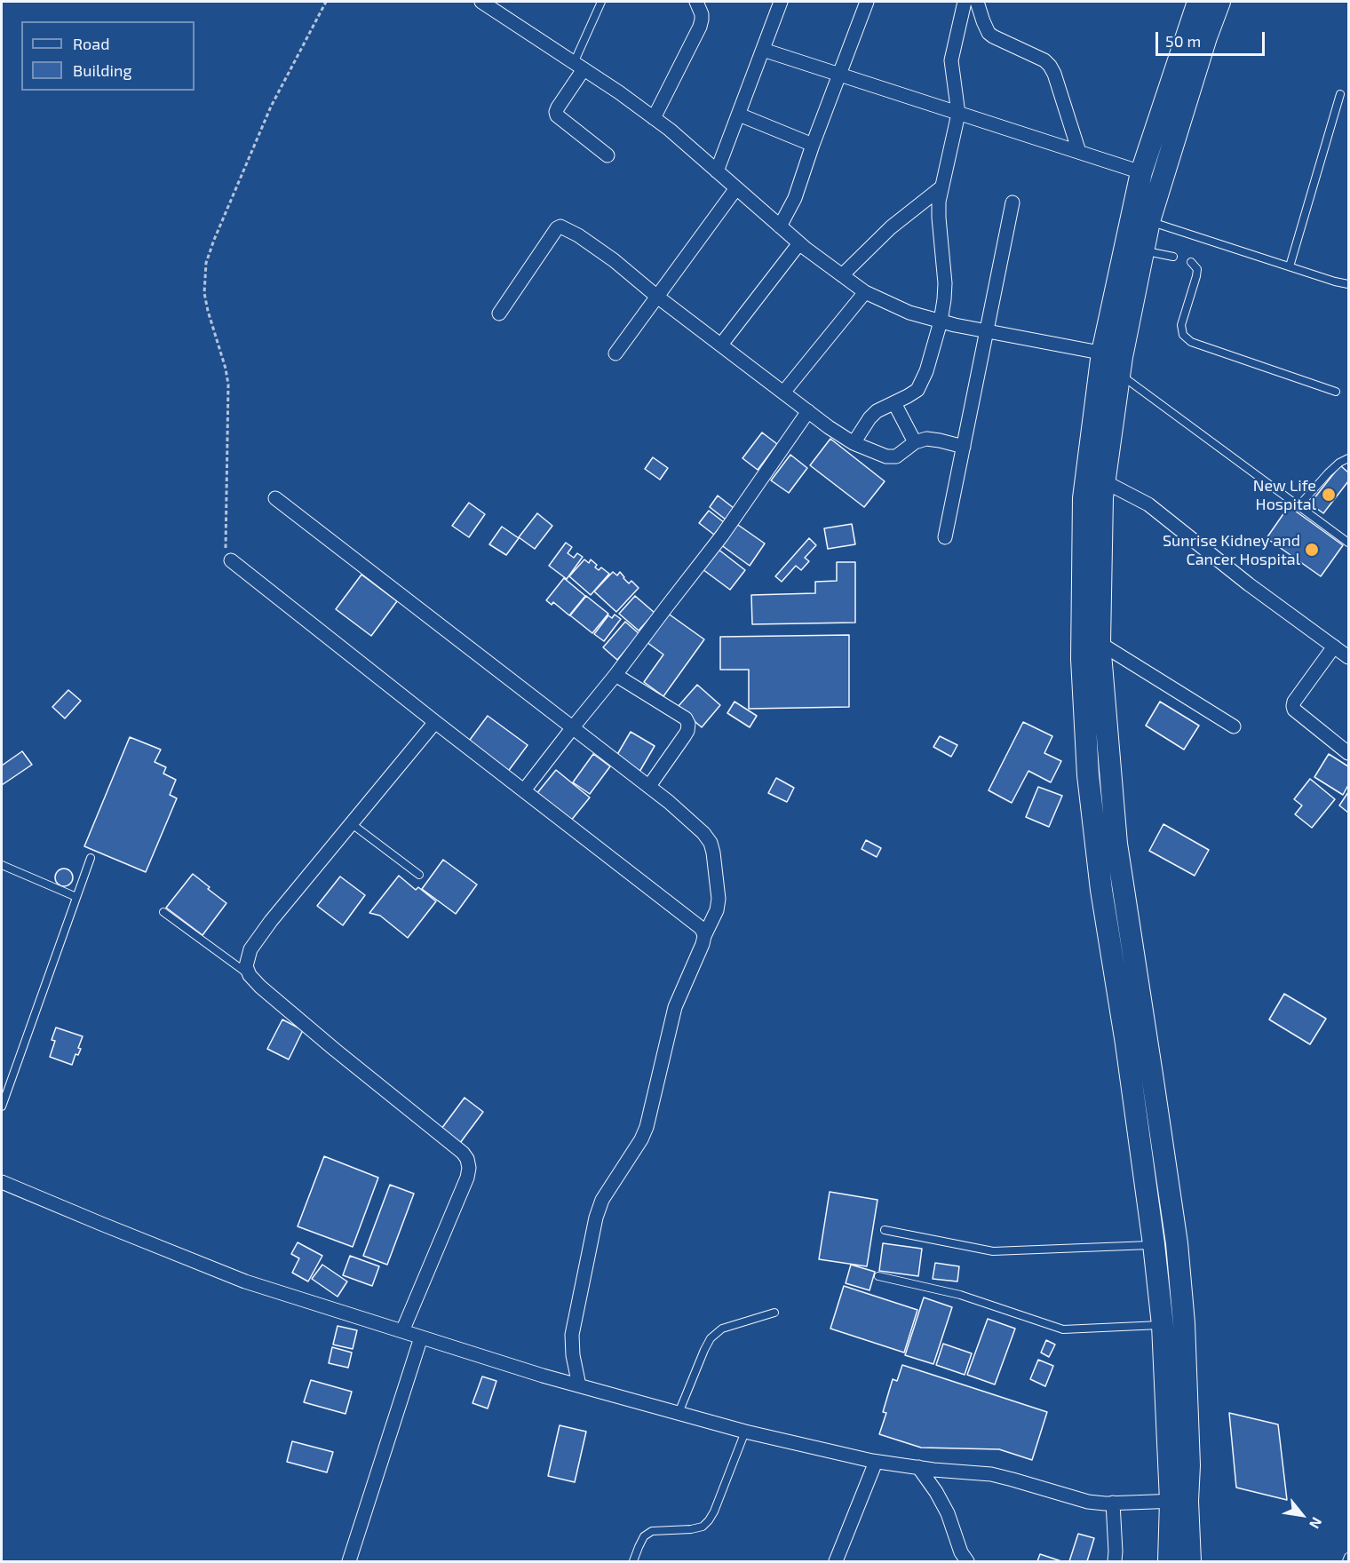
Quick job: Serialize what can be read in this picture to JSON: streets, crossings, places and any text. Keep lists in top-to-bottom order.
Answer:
{
  "places": ["New Life Hospital", "Sunrise Kidney and Cancer Hospital"],
  "legend": ["Road", "Building"],
  "scale_bar": "50 m",
  "north": "bottom right"
}
